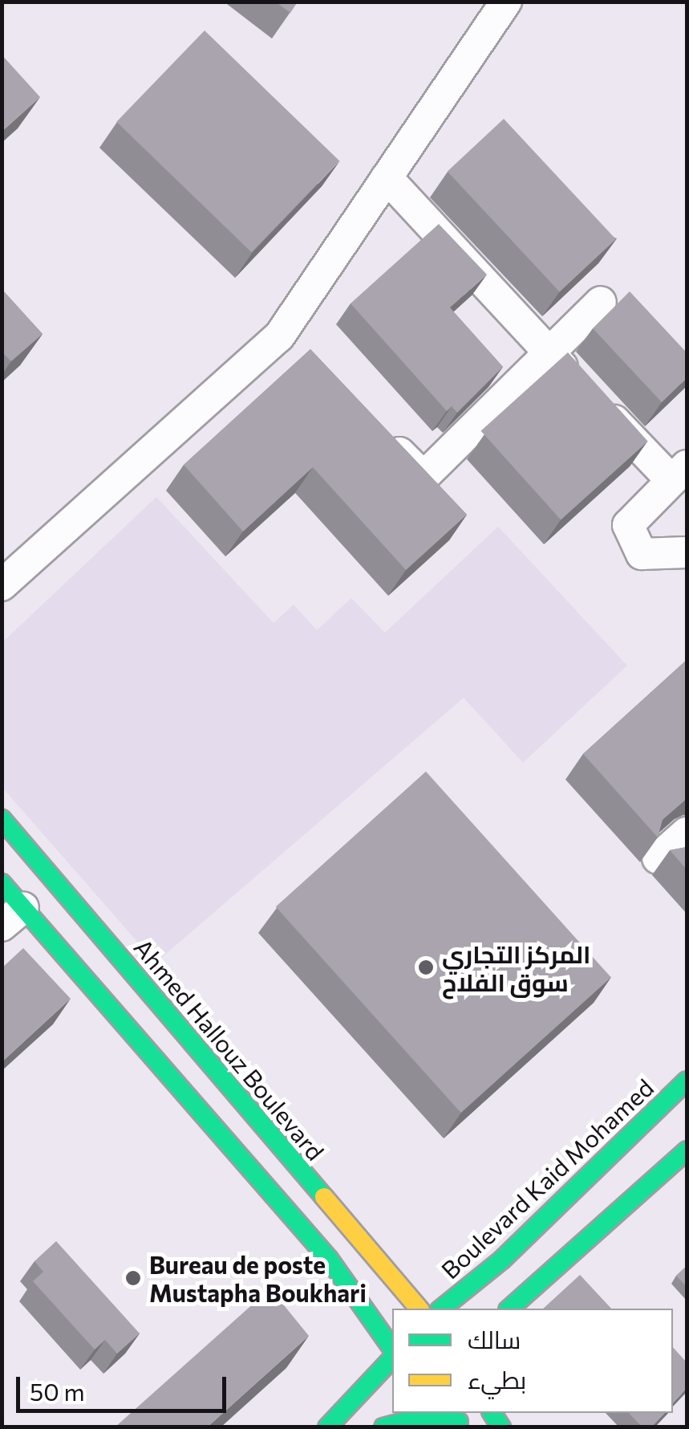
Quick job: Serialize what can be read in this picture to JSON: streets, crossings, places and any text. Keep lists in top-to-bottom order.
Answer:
{
  "streets": {
    "main road": ["Ahmed Hallouz Boulevard", "Boulevard Kaid Mohamed"]
  },
  "places": ["المركز التجاري سوق الفلاح", "Bureau de poste Mustapha Boukhari"],
  "legend": ["سالك", "بطيء"],
  "scale_bar": "50 m"
}
